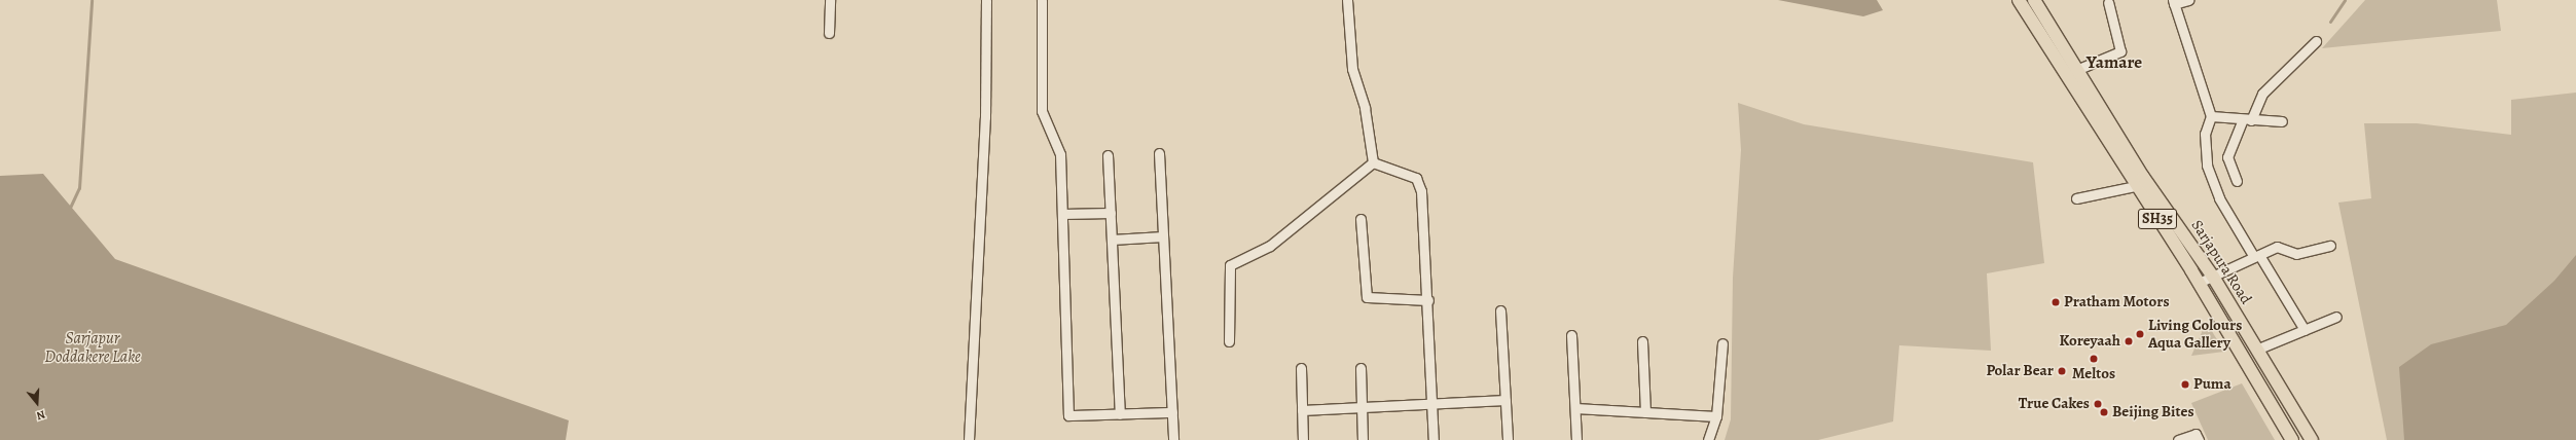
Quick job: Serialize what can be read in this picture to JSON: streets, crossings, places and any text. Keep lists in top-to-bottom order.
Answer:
{
  "streets": {
    "main road": ["SH35", "Sarjapura Road"]
  },
  "districts": ["Yamare"],
  "water": ["Sarjapur Doddakere Lake"],
  "places": [
    "Pratham Motors",
    "Living Colours Aqua Gallery",
    "Koreyaah",
    "Meltos",
    "Polar Bear",
    "Puma",
    "True Cakes",
    "Beijing Bites"
  ],
  "north": "bottom"
}
